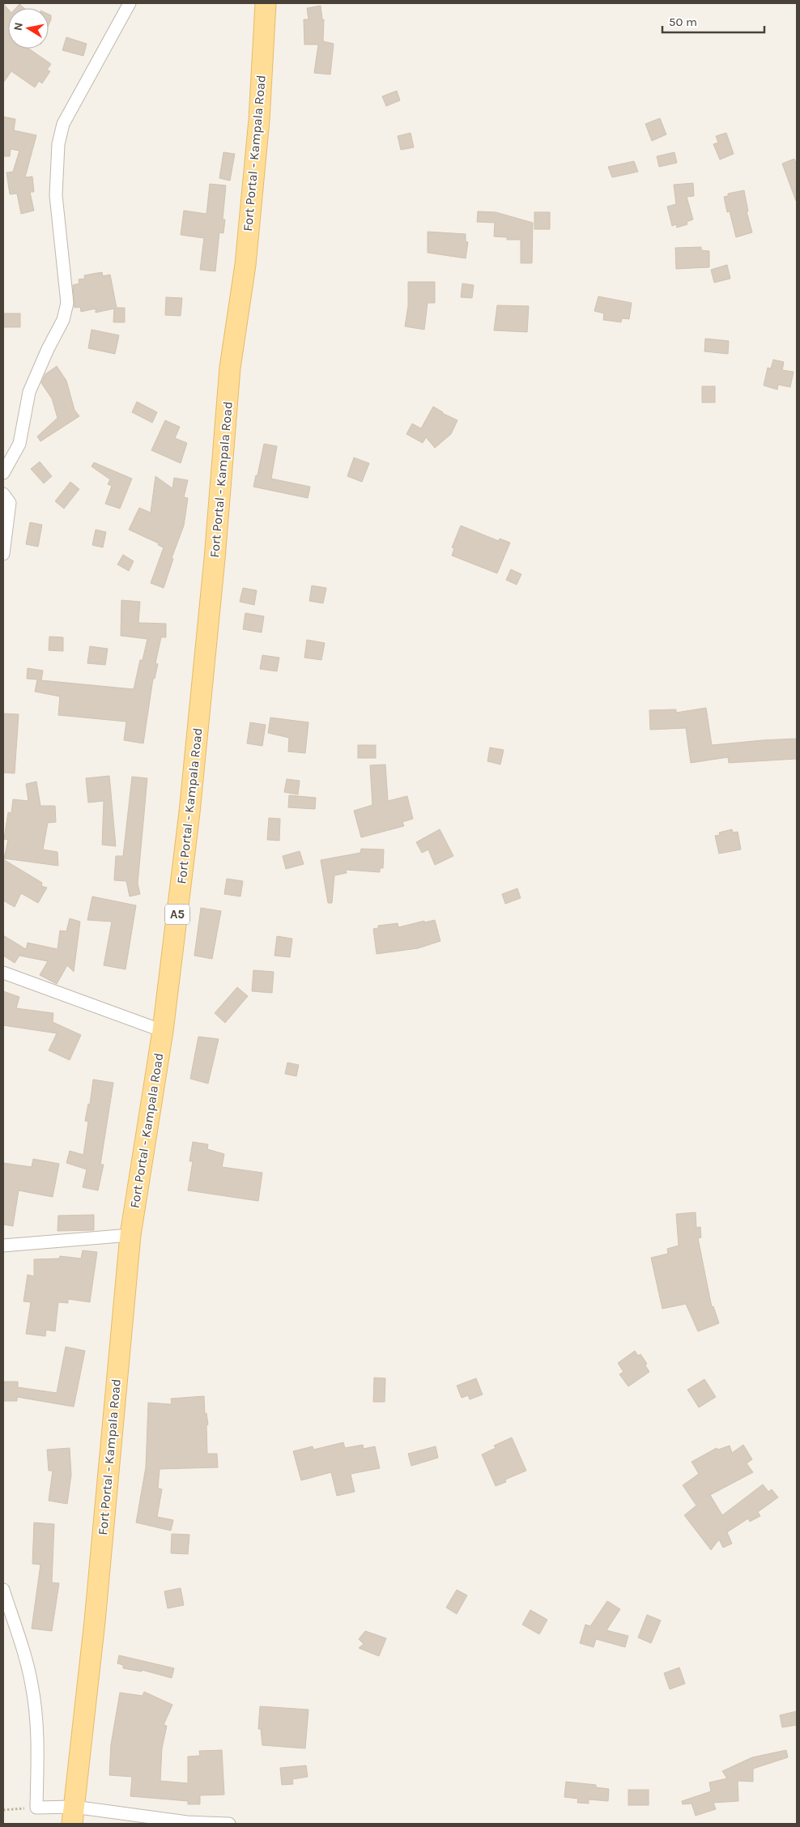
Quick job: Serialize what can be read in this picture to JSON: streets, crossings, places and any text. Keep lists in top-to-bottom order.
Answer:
{
  "streets": {
    "main road": ["Fort Portal - Kampala Road", "A5"]
  },
  "scale_bar": "50 m",
  "north": "left"
}
